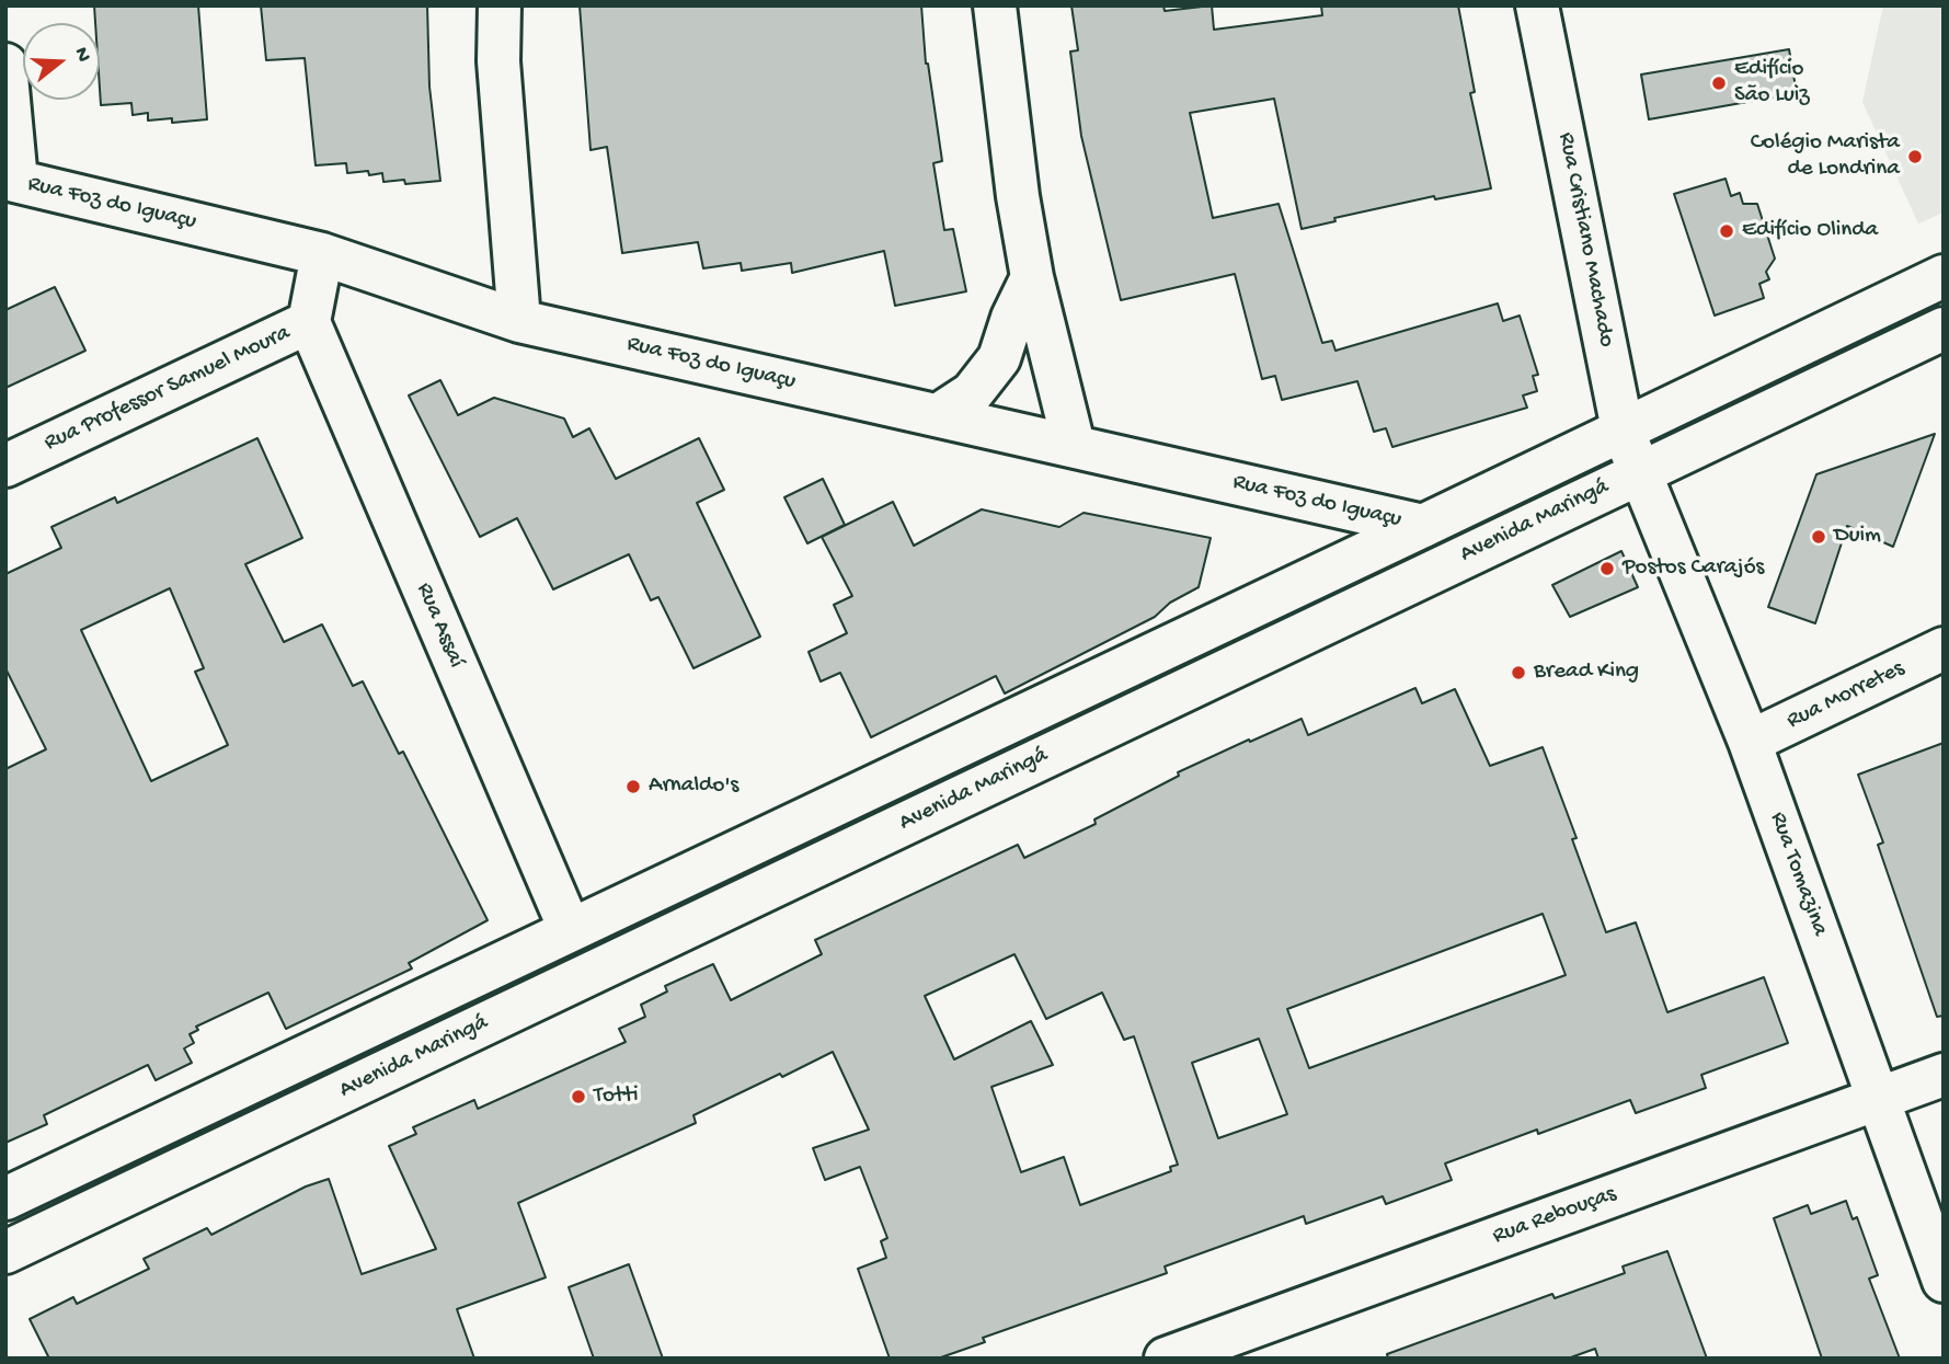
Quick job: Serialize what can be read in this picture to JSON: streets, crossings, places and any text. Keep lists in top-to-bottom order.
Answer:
{
  "streets": {
    "street": [
      "Rua Foz do Iguaçu",
      "Rua Cristiano Machado",
      "Rua Professor Samuel Moura",
      "Avenida Maringá",
      "Rua Assaí",
      "Rua Morretes",
      "Rua Tomazina",
      "Rua Rebouças"
    ]
  },
  "crossings": [
    ["Rua Foz do Iguaçu", "Rua Professor Samuel Moura"],
    ["Rua Foz do Iguaçu", "Avenida Maringá"],
    ["Rua Cristiano Machado", "Avenida Maringá"],
    ["Rua Cristiano Machado", "Rua Tomazina"],
    ["Rua Professor Samuel Moura", "Rua Assaí"],
    ["Avenida Maringá", "Rua Assaí"],
    ["Avenida Maringá", "Rua Tomazina"],
    ["Rua Morretes", "Rua Tomazina"],
    ["Rua Tomazina", "Rua Rebouças"]
  ],
  "places": [
    "Edifício São Luiz",
    "Colégio Marista de Londrina",
    "Edifício Olinda",
    "Duim",
    "Postos Carajós",
    "Bread King",
    "Arnaldo's",
    "Totti"
  ],
  "north": "right"
}
